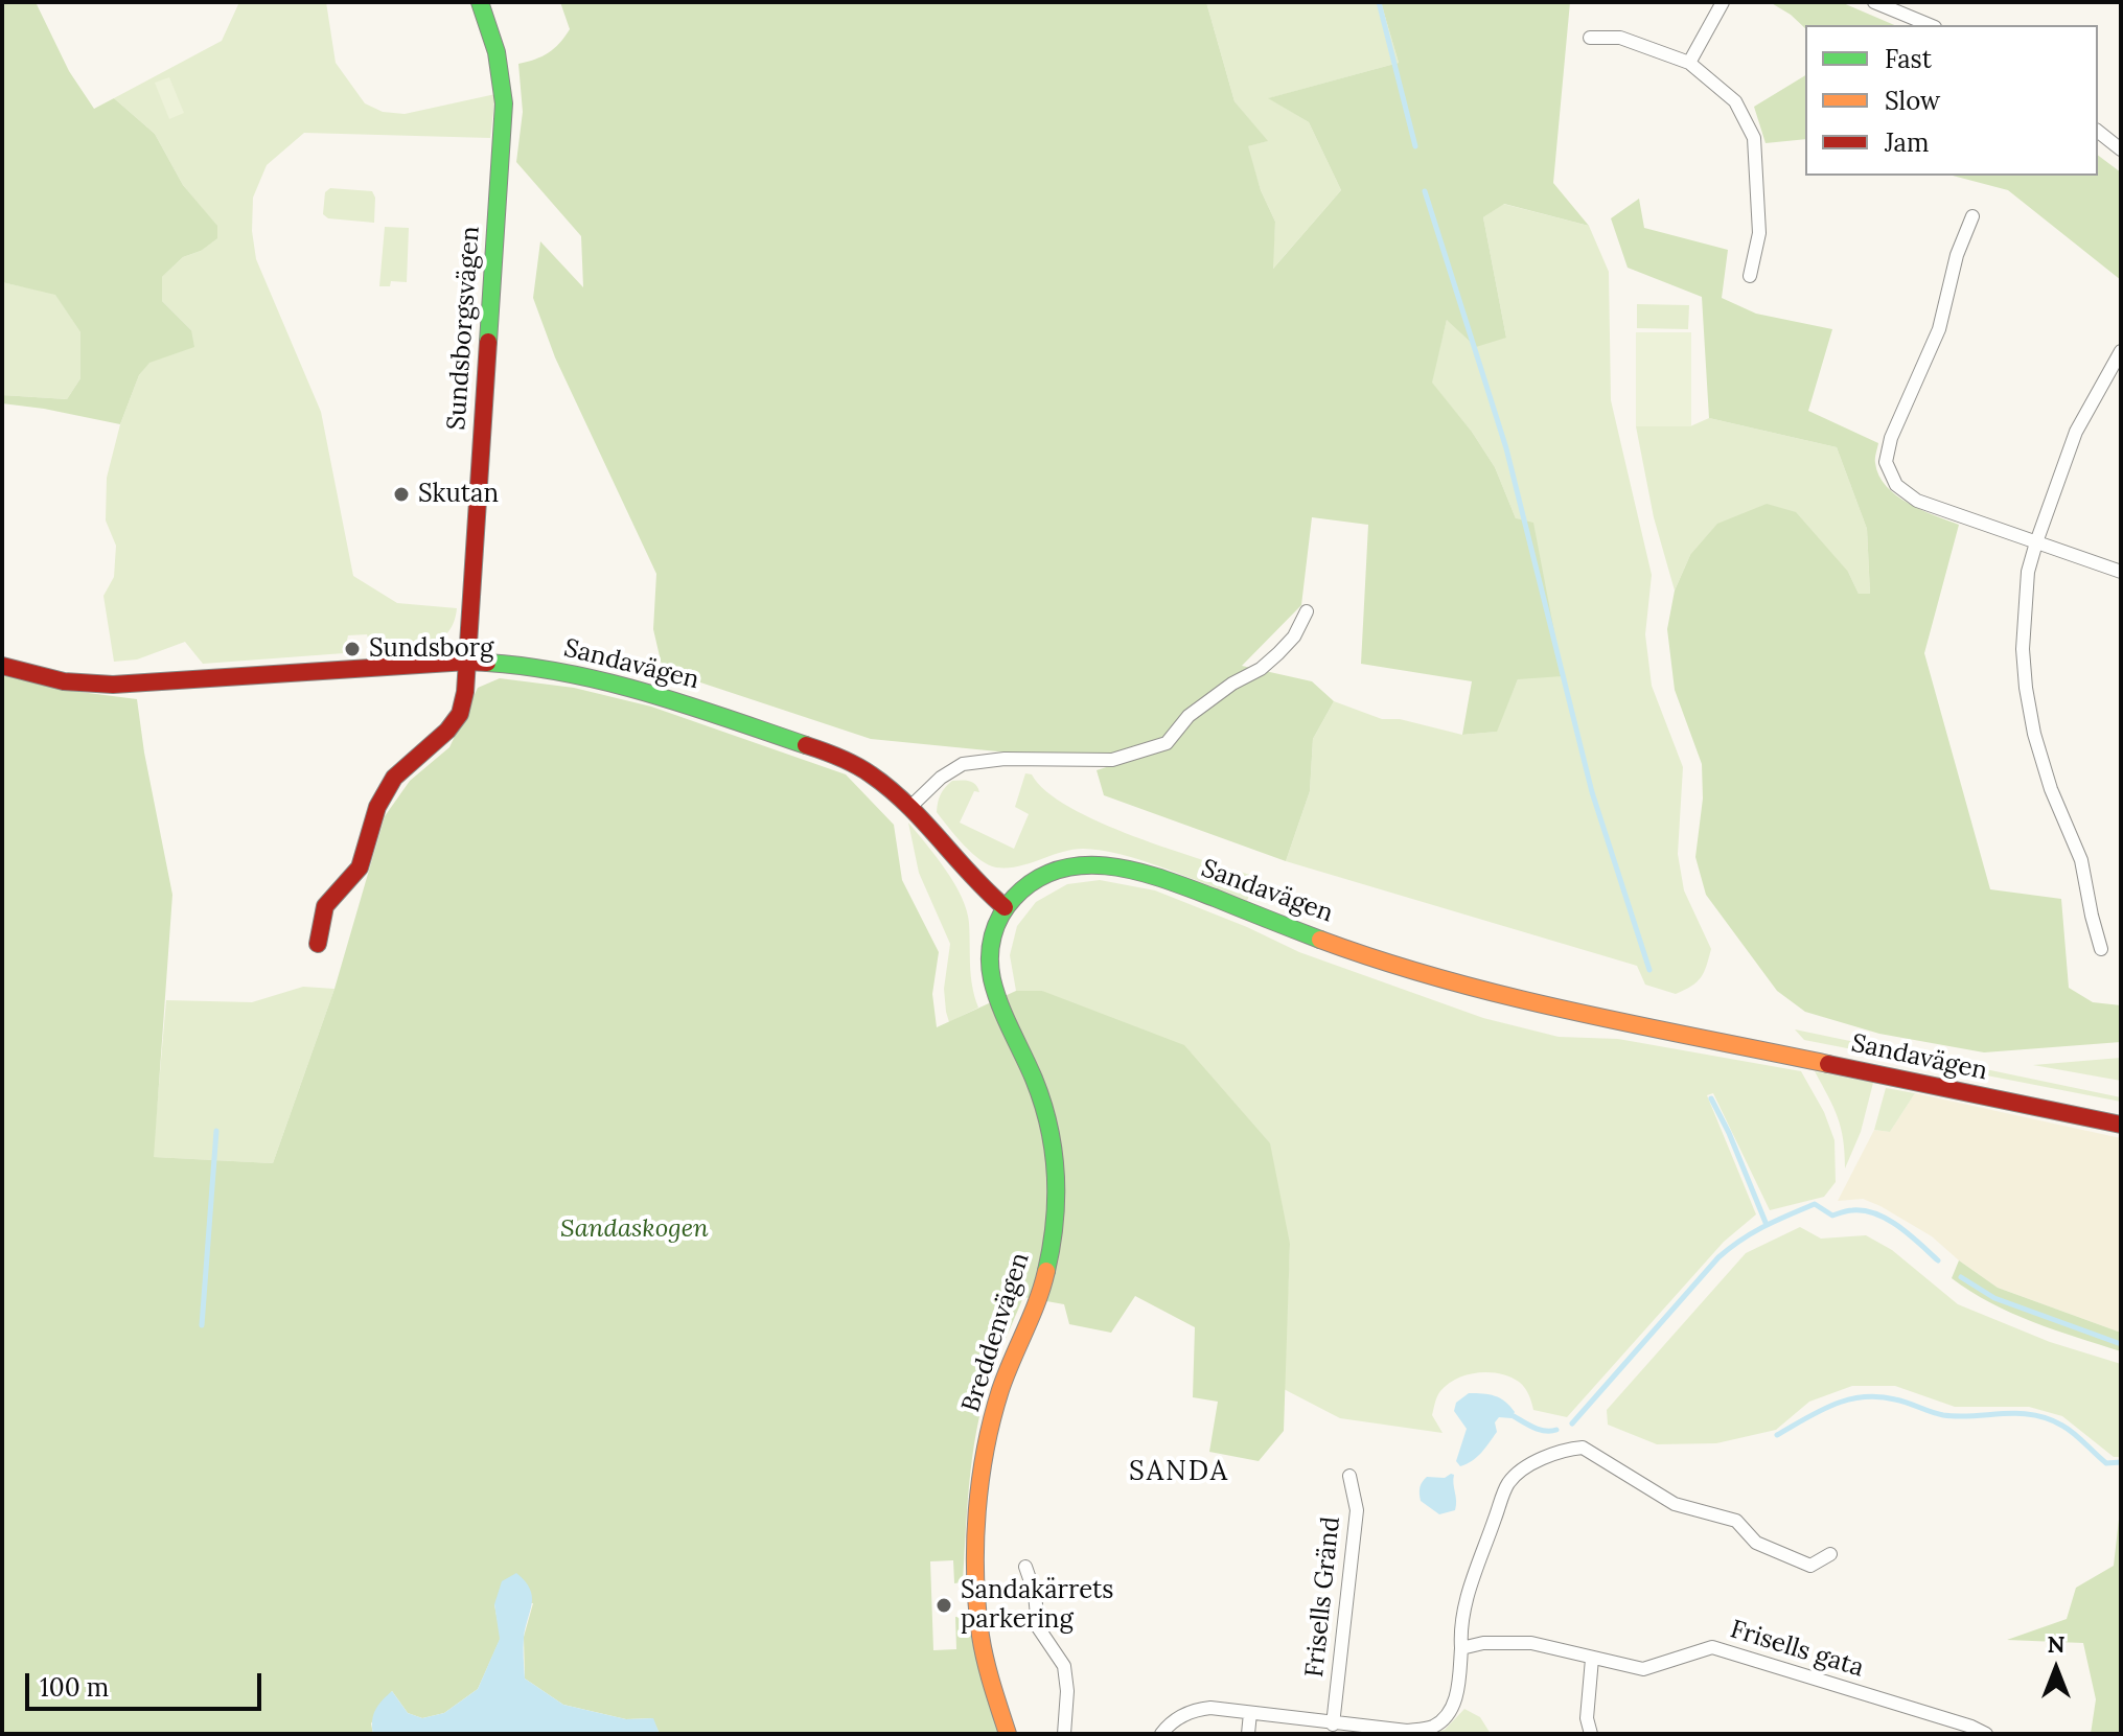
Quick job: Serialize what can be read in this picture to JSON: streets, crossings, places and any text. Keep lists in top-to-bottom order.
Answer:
{
  "streets": {
    "street": [
      "Sundsborgsvägen",
      "Sandavägen",
      "Breddenvägen",
      "Frisells Gränd",
      "Frisells gata"
    ]
  },
  "crossings": [
    ["Sundsborgsvägen", "Sandavägen"],
    ["Sandavägen", "Breddenvägen"]
  ],
  "districts": ["SANDA"],
  "parks": ["Sandaskogen"],
  "places": ["Skutan", "Sundsborg", "Sandakärrets parkering"],
  "legend": ["Fast", "Slow", "Jam"],
  "scale_bar": "100 m",
  "north": "top"
}
